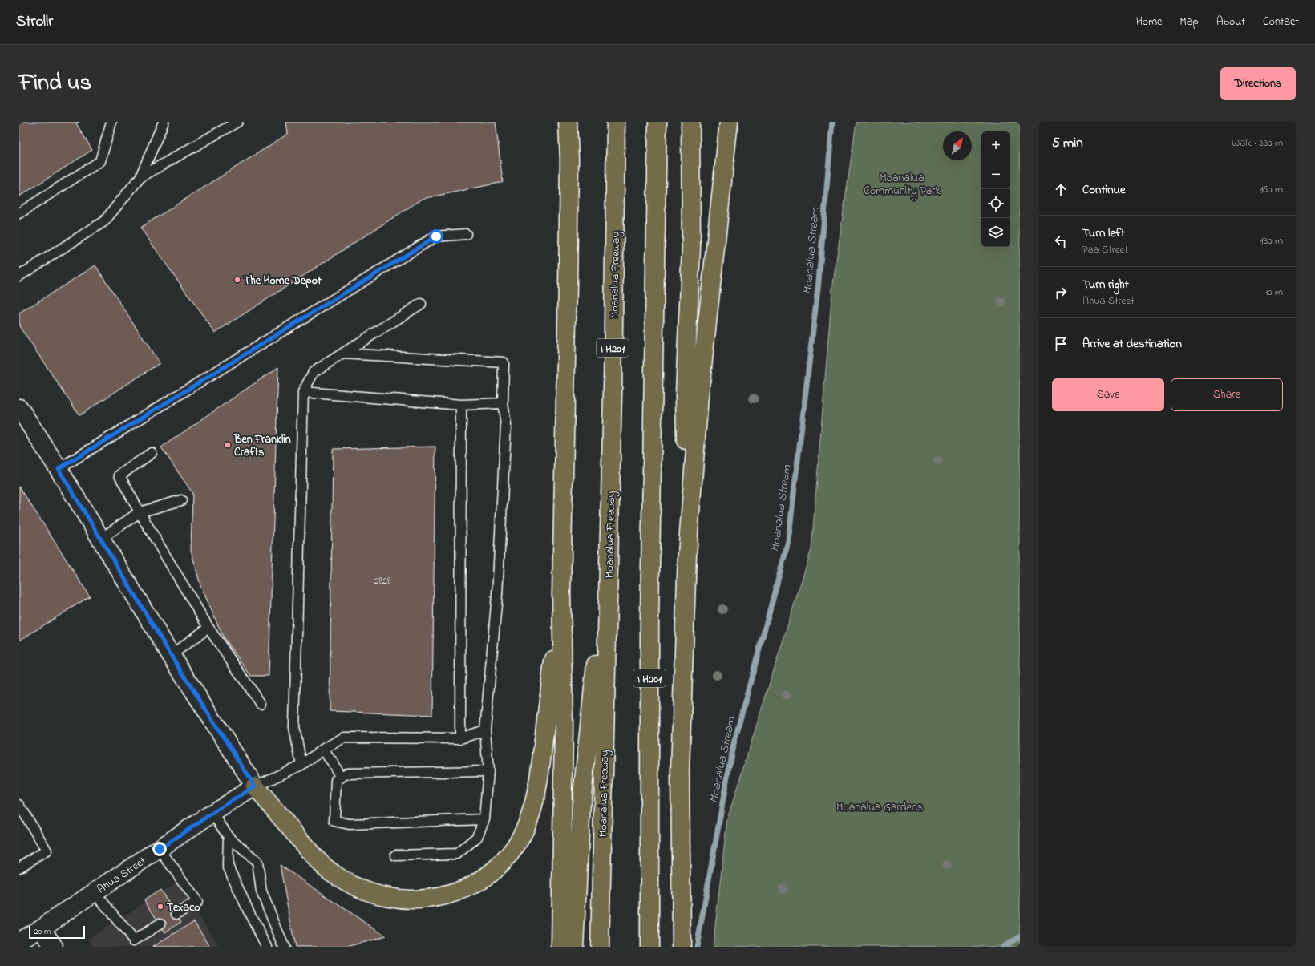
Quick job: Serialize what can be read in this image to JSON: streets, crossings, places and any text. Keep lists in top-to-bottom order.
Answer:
{
  "streets": {
    "highway": ["Moanalua Freeway", "I H201"],
    "street": ["Ahua Street"]
  },
  "water": ["Moanalua Stream"],
  "parks": ["Moanalua Community Park", "Moanalua Gardens"],
  "places": ["The Home Depot", "Ben Franklin Crafts", "Texaco"],
  "house_numbers": ["2828"],
  "scale_bar": "20 m",
  "north": "top right",
  "page": {
    "header": "Strollr",
    "nav": [
      "Home",
      "Map",
      "About",
      "Contact"
    ],
    "title": "Find us",
    "buttons": [
      "Directions",
      ["Save", "Share"]
    ],
    "heading": ["5 min", "Walk · 330 m"],
    "map_buttons": ["+", "−"],
    "list": [
      ["Continue", "160 m"],
      ["Turn left", "Paa Street", "130 m"],
      ["Turn right", "Ahua Street", "40 m"],
      "Arrive at destination"
    ],
    "scale": "20 m"
  }
}
